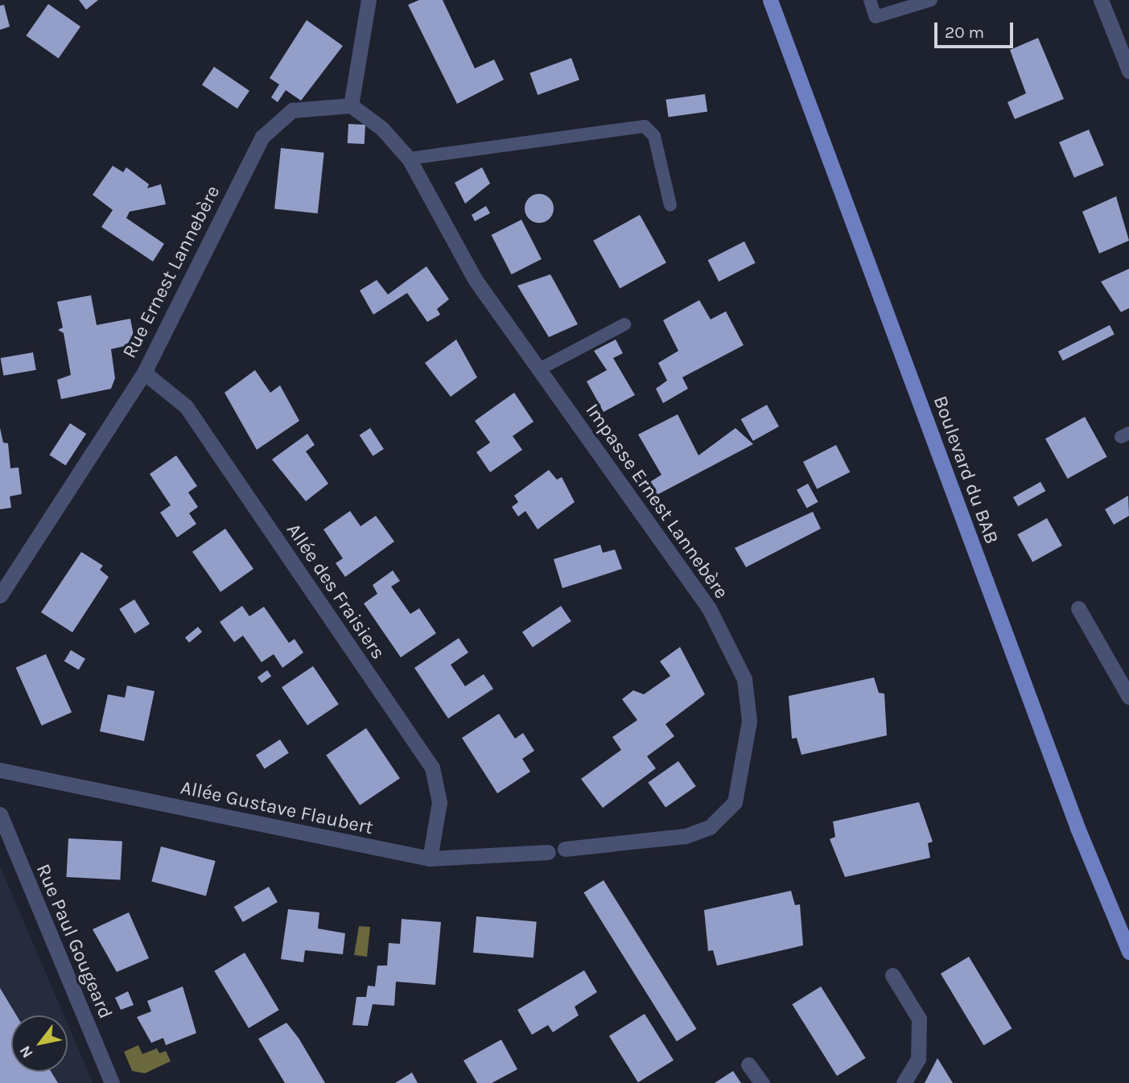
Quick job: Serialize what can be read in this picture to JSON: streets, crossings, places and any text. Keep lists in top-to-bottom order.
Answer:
{
  "streets": {
    "main road": ["Boulevard du BAB"],
    "street": [
      "Rue Ernest Lannebère",
      "Impasse Ernest Lannebère",
      "Allée des Fraisiers",
      "Allée Gustave Flaubert",
      "Rue Paul Gougeard"
    ]
  },
  "crossings": [
    ["Rue Ernest Lannebère", "Impasse Ernest Lannebère"],
    ["Rue Ernest Lannebère", "Allée des Fraisiers"],
    ["Allée des Fraisiers", "Allée Gustave Flaubert"]
  ],
  "scale_bar": "20 m",
  "north": "bottom left"
}
